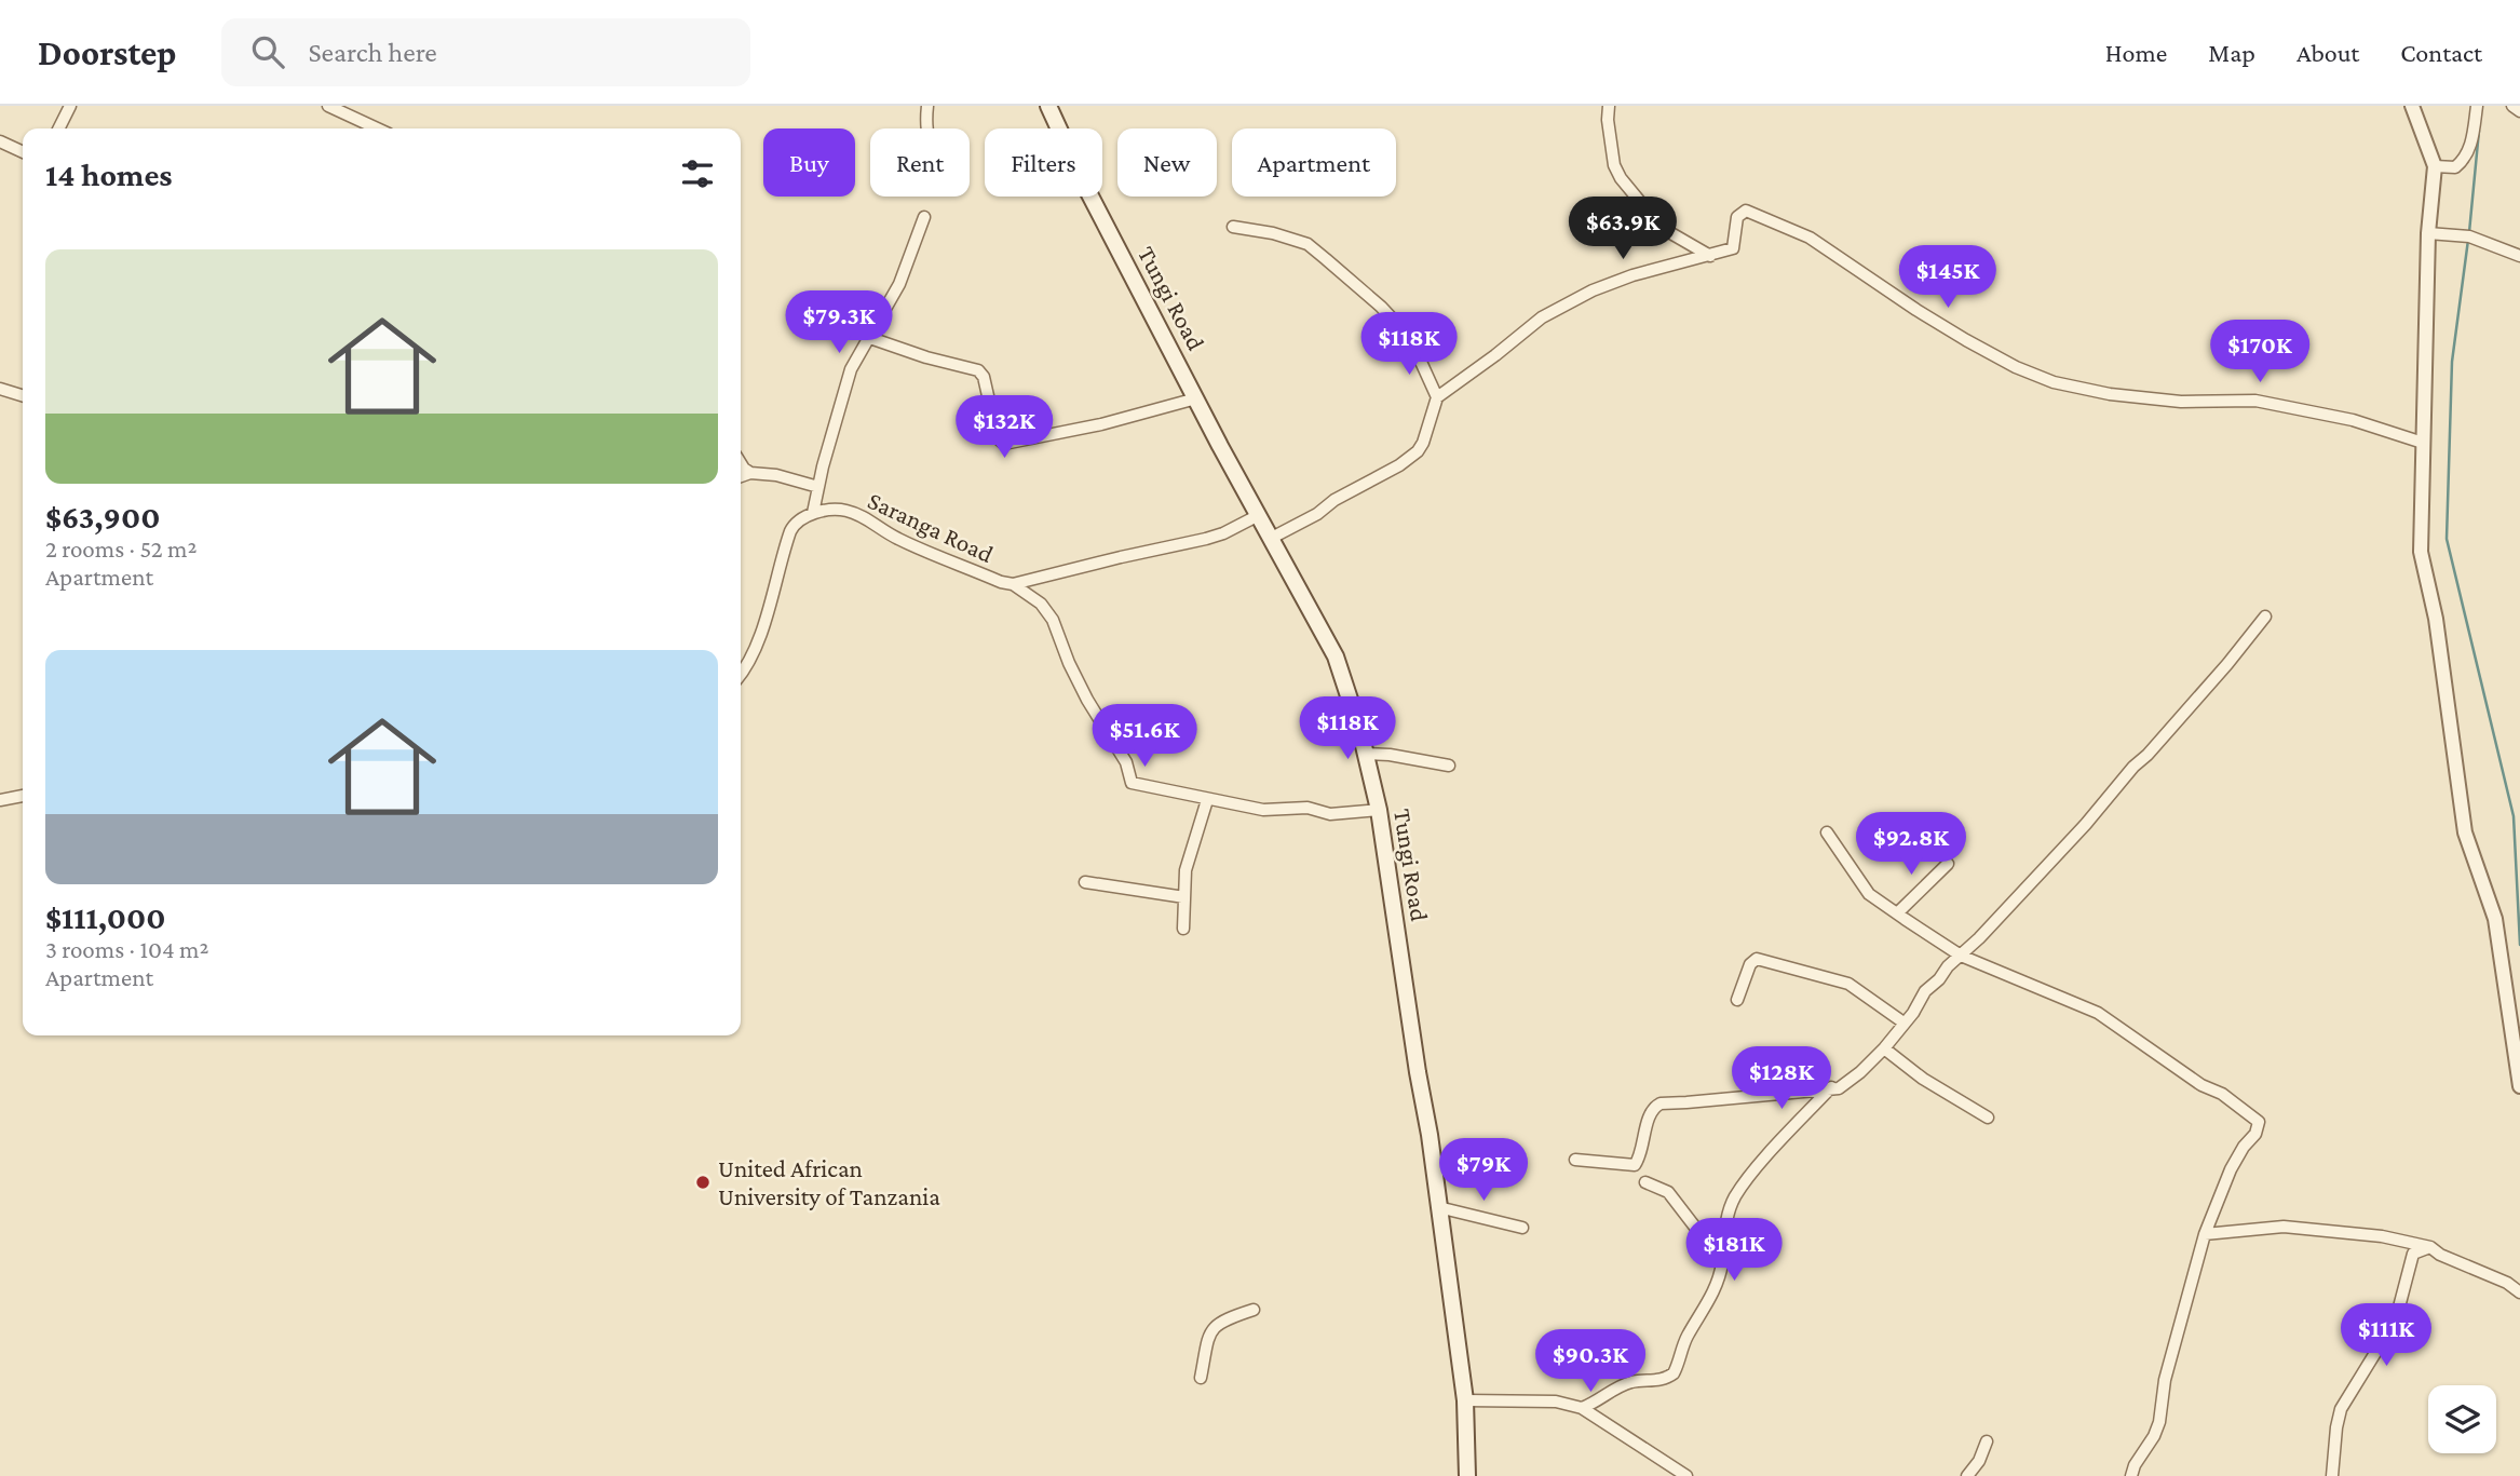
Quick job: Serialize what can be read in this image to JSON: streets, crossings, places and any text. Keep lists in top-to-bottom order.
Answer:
{
  "streets": {
    "main road": ["Tungi Road"],
    "street": ["Saranga Road"]
  },
  "crossings": [
    ["Tungi Road", "Saranga Road"]
  ],
  "places": ["United African University of Tanzania"],
  "page": {
    "header": "Doorstep",
    "search": "Search here",
    "nav": [
      "Home",
      "Map",
      "About",
      "Contact"
    ],
    "chip": [
      "Buy",
      "Rent",
      "Filters",
      "New",
      "Apartment"
    ],
    "heading": "14 homes",
    "price": [
      "$63.9K",
      "$145K",
      "$79.3K",
      "$118K",
      "$170K",
      "$132K",
      "$118K",
      "$51.6K",
      "$92.8K",
      "$128K",
      "$79K",
      "$181K",
      "$111K",
      "$90.3K"
    ],
    "list": [
      {
        "name": "$63,900",
        "note": "2 rooms · 52 m² · Apartment"
      },
      {
        "name": "$111,000",
        "note": "3 rooms · 104 m² · Apartment"
      }
    ]
  }
}
